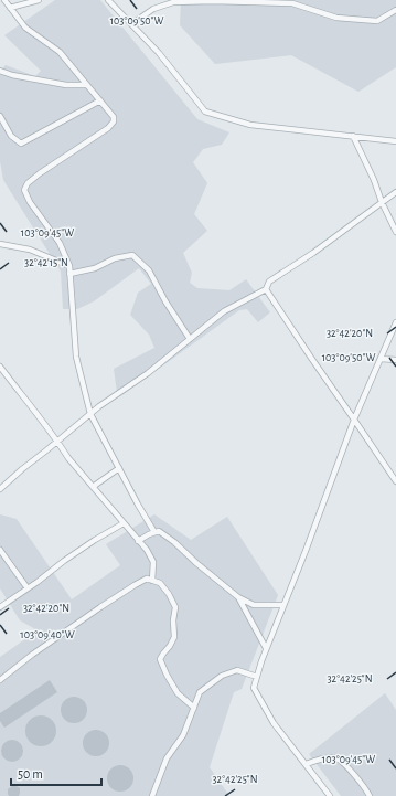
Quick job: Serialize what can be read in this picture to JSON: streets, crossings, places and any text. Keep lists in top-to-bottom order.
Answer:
{
  "scale_bar": "50 m",
  "coordinates": [
    "103°09'50\"W",
    "103°09'45\"W",
    "32°42'15\"N",
    "32°42'20\"N",
    "103°09'40\"W",
    "32°42'25\"N"
  ]
}
